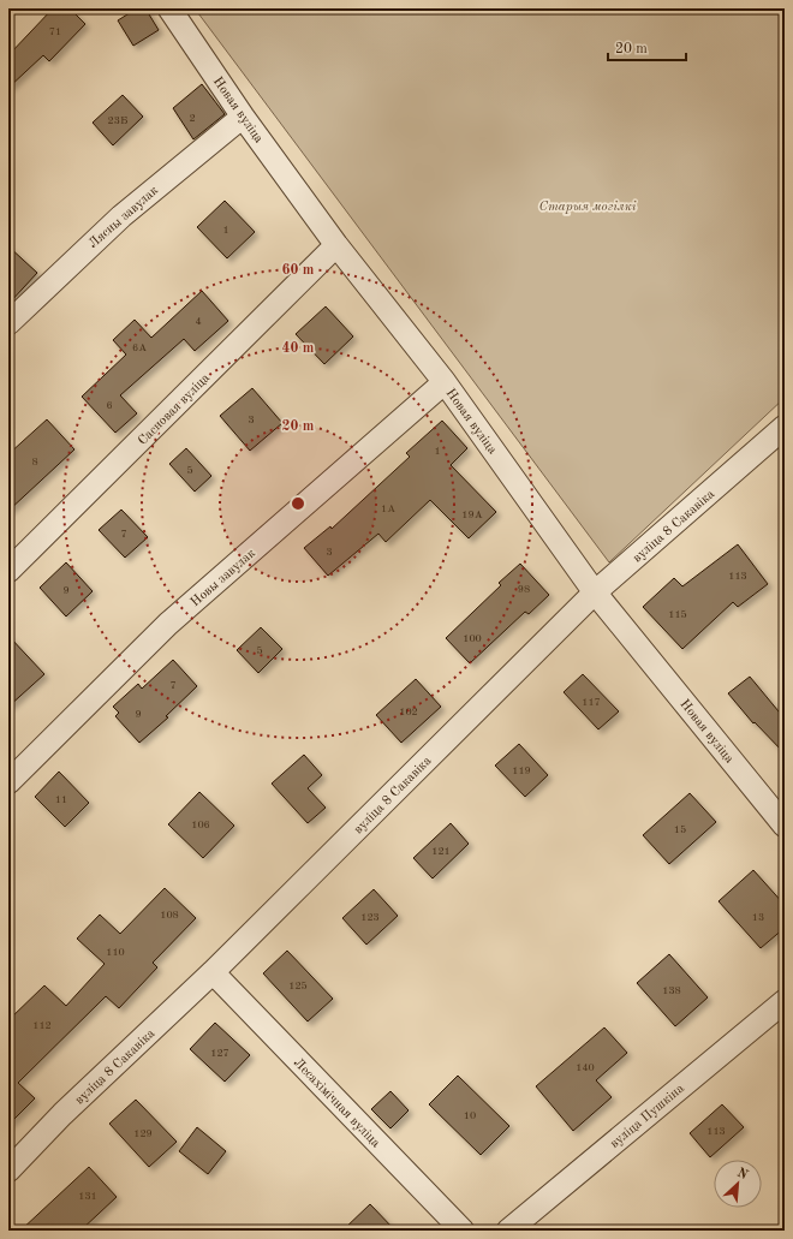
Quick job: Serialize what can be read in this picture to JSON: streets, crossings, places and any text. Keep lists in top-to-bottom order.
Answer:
{
  "streets": {
    "street": [
      "Новая вуліца",
      "Лясны завулак",
      "Сасновая вуліца",
      "вуліца 8 Сакавіка",
      "Новы завулак",
      "Лесахімічная вуліца",
      "вуліца Пушкіна"
    ]
  },
  "crossings": [
    ["Новая вуліца", "Лясны завулак"],
    ["Новая вуліца", "Сасновая вуліца"],
    ["Новая вуліца", "вуліца 8 Сакавіка"],
    ["Новая вуліца", "Новы завулак"],
    ["вуліца 8 Сакавіка", "Лесахімічная вуліца"]
  ],
  "parks": ["Старыя могілкі"],
  "house_numbers": [
    "71",
    "2",
    "23Б",
    "1",
    "4",
    "6А",
    "6",
    "3",
    "1",
    "8",
    "5",
    "1А",
    "19А",
    "7",
    "3",
    "113",
    "98",
    "9",
    "115",
    "100",
    "5",
    "7",
    "117",
    "102",
    "9",
    "119",
    "11",
    "106",
    "15",
    "121",
    "108",
    "123",
    "13",
    "110",
    "125",
    "138",
    "112",
    "127",
    "140",
    "10",
    "113",
    "129",
    "131"
  ],
  "scale_bar": "20 m",
  "north": "top right",
  "rings": ["60 m", "40 m", "20 m"]
}
